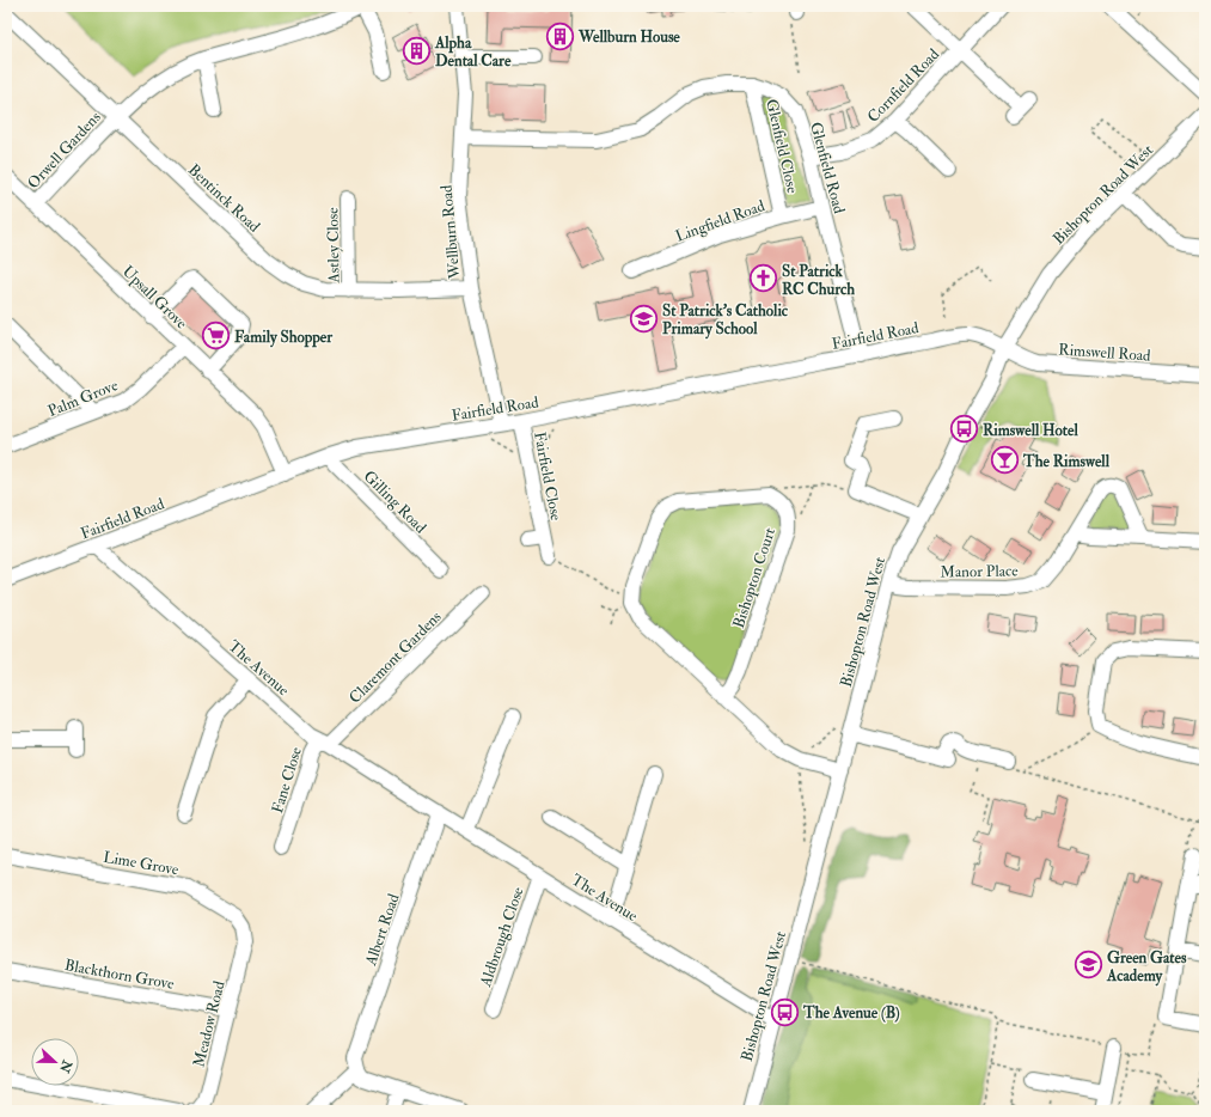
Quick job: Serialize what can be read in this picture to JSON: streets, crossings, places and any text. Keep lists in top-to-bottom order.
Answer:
{
  "streets": {
    "street": [
      "Cornfield Road",
      "Glenfield Close",
      "Orwell Gardens",
      "Glenfield Road",
      "Bishopton Road West",
      "Bentinck Road",
      "Lingfield Road",
      "Wellburn Road",
      "Astley Close",
      "Upsall Grove",
      "Fairfield Road",
      "Rimswell Road",
      "Palm Grove",
      "Fairfield Close",
      "Gilling Road",
      "Manor Place",
      "Bishopton Court",
      "Claremont Gardens",
      "The Avenue",
      "Fane Close",
      "Lime Grove",
      "Albert Road",
      "Aldbrough Close",
      "Blackthorn Grove",
      "Meadow Road"
    ]
  },
  "crossings": [
    ["Cornfield Road", "Glenfield Road"],
    ["Glenfield Close", "Glenfield Road"],
    ["Glenfield Close", "Lingfield Road"],
    ["Orwell Gardens", "Bentinck Road"],
    ["Orwell Gardens", "Upsall Grove"],
    ["Glenfield Road", "Lingfield Road"],
    ["Glenfield Road", "Wellburn Road"],
    ["Glenfield Road", "Fairfield Road"],
    ["Bishopton Road West", "Fairfield Road"],
    ["Bishopton Road West", "Rimswell Road"],
    ["Bishopton Road West", "Manor Place"],
    ["Bishopton Road West", "The Avenue"],
    ["Bentinck Road", "Wellburn Road"],
    ["Bentinck Road", "Astley Close"],
    ["Wellburn Road", "Fairfield Road"],
    ["Upsall Grove", "Fairfield Road"],
    ["Upsall Grove", "Palm Grove"],
    ["Fairfield Road", "Rimswell Road"],
    ["Fairfield Road", "Fairfield Close"],
    ["Fairfield Road", "Gilling Road"],
    ["Fairfield Road", "The Avenue"],
    ["Claremont Gardens", "The Avenue"],
    ["Claremont Gardens", "Fane Close"],
    ["The Avenue", "Fane Close"],
    ["The Avenue", "Albert Road"],
    ["The Avenue", "Aldbrough Close"],
    ["Lime Grove", "Meadow Road"],
    ["Blackthorn Grove", "Meadow Road"]
  ],
  "places": {
    "building": ["Wellburn House", "Alpha Dental Care"],
    "church": ["St Patrick RC Church"],
    "school or university": ["St Patrick's Catholic Primary School", "Green Gates Academy"],
    "supermarket": ["Family Shopper"],
    "bus stop": ["Rimswell Hotel", "The Avenue (B)"],
    "bar": ["The Rimswell"]
  },
  "north": "right"
}
